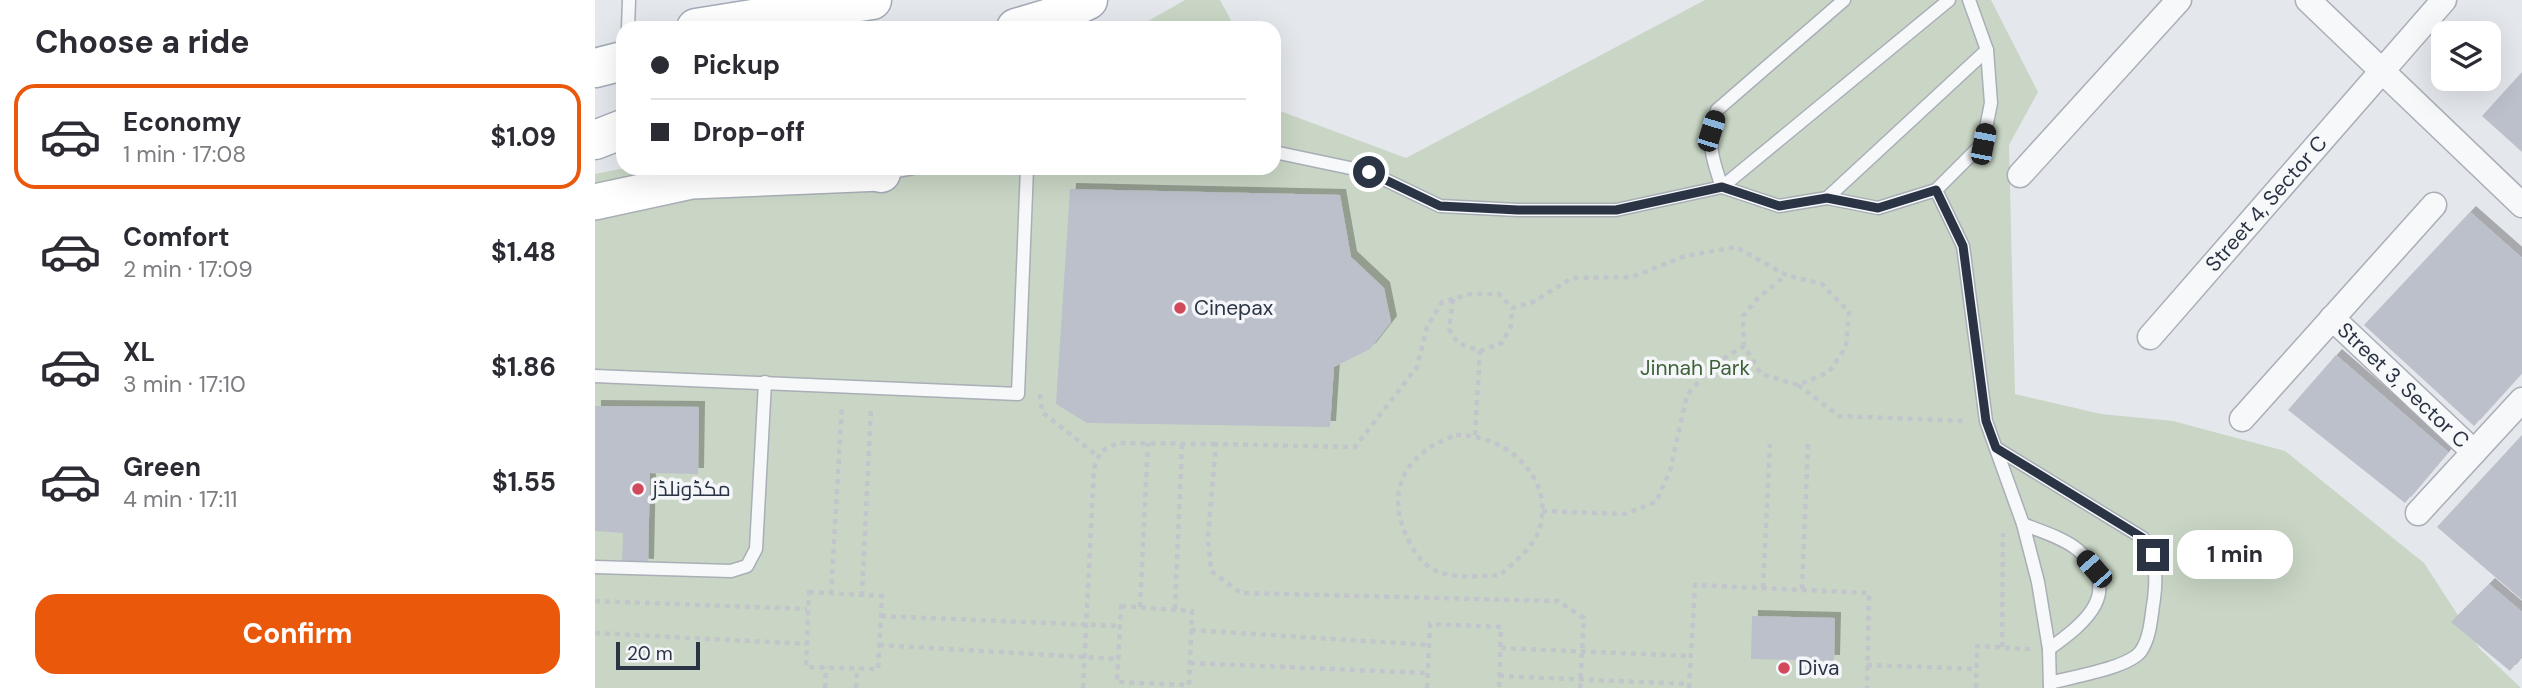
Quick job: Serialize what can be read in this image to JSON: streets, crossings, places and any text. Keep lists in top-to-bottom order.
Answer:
{
  "streets": {
    "street": ["Street 4, Sector C", "Street 3, Sector C"]
  },
  "parks": ["Jinnah Park"],
  "places": ["Cinepax", "مکڈونلڈز", "Diva"],
  "scale_bar": "20 m",
  "page": {
    "heading": "Choose a ride",
    "banner": ["Pickup", "Drop-off"],
    "list": [
      {
        "name": "Economy",
        "note": "1 min · 17:08",
        "value": "$1.09"
      },
      {
        "name": "Comfort",
        "note": "2 min · 17:09",
        "value": "$1.48"
      },
      {
        "name": "XL",
        "note": "3 min · 17:10",
        "value": "$1.86"
      },
      {
        "name": "Green",
        "note": "4 min · 17:11",
        "value": "$1.55"
      }
    ],
    "bubble": "1 min",
    "buttons": "Confirm",
    "scale": "20 m"
  }
}
